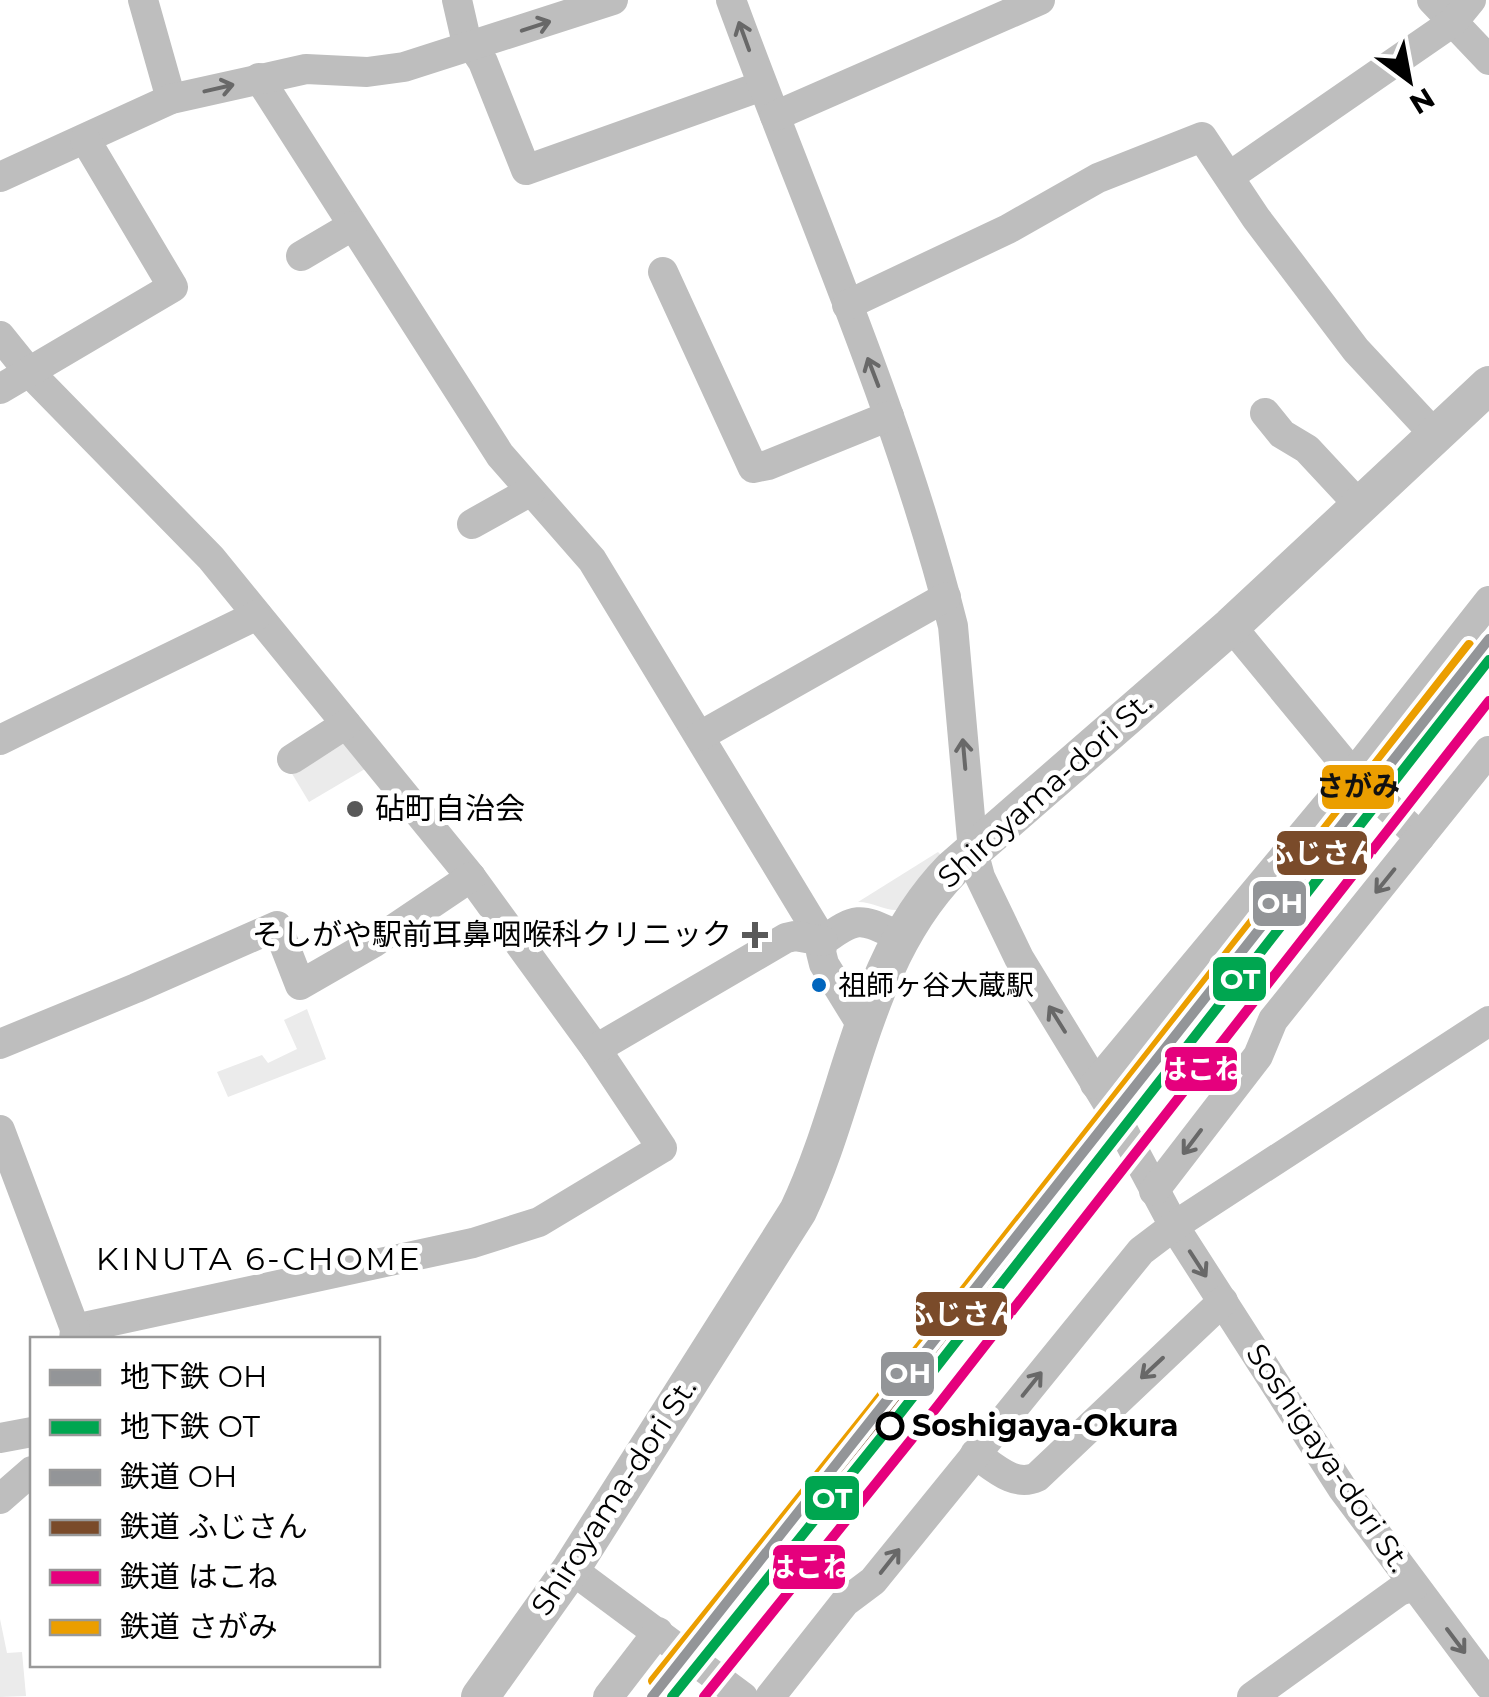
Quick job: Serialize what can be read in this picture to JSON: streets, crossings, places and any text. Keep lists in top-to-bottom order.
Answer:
{
  "streets": {
    "street": ["Shiroyama-dori St.", "Soshigaya-dori St."]
  },
  "crossings": [
    ["Shiroyama-dori St.", "Soshigaya-dori St."]
  ],
  "districts": ["KINUTA 6-CHOME"],
  "places": {
    "other": ["砧町自治会", "祖師ヶ谷大蔵駅", "Soshigaya-Okura"],
    "health": ["そしがや駅前耳鼻咽喉科クリニック"]
  },
  "lines": [
    "metro line OH",
    "rail line さがみ",
    "rail line ふじさん",
    "rail line OH",
    "metro line OT",
    "rail line はこね"
  ],
  "legend": [
    "地下鉄 OH",
    "地下鉄 OT",
    "鉄道 OH",
    "鉄道 ふじさん",
    "鉄道 はこね",
    "鉄道 さがみ"
  ],
  "north": "bottom right"
}
